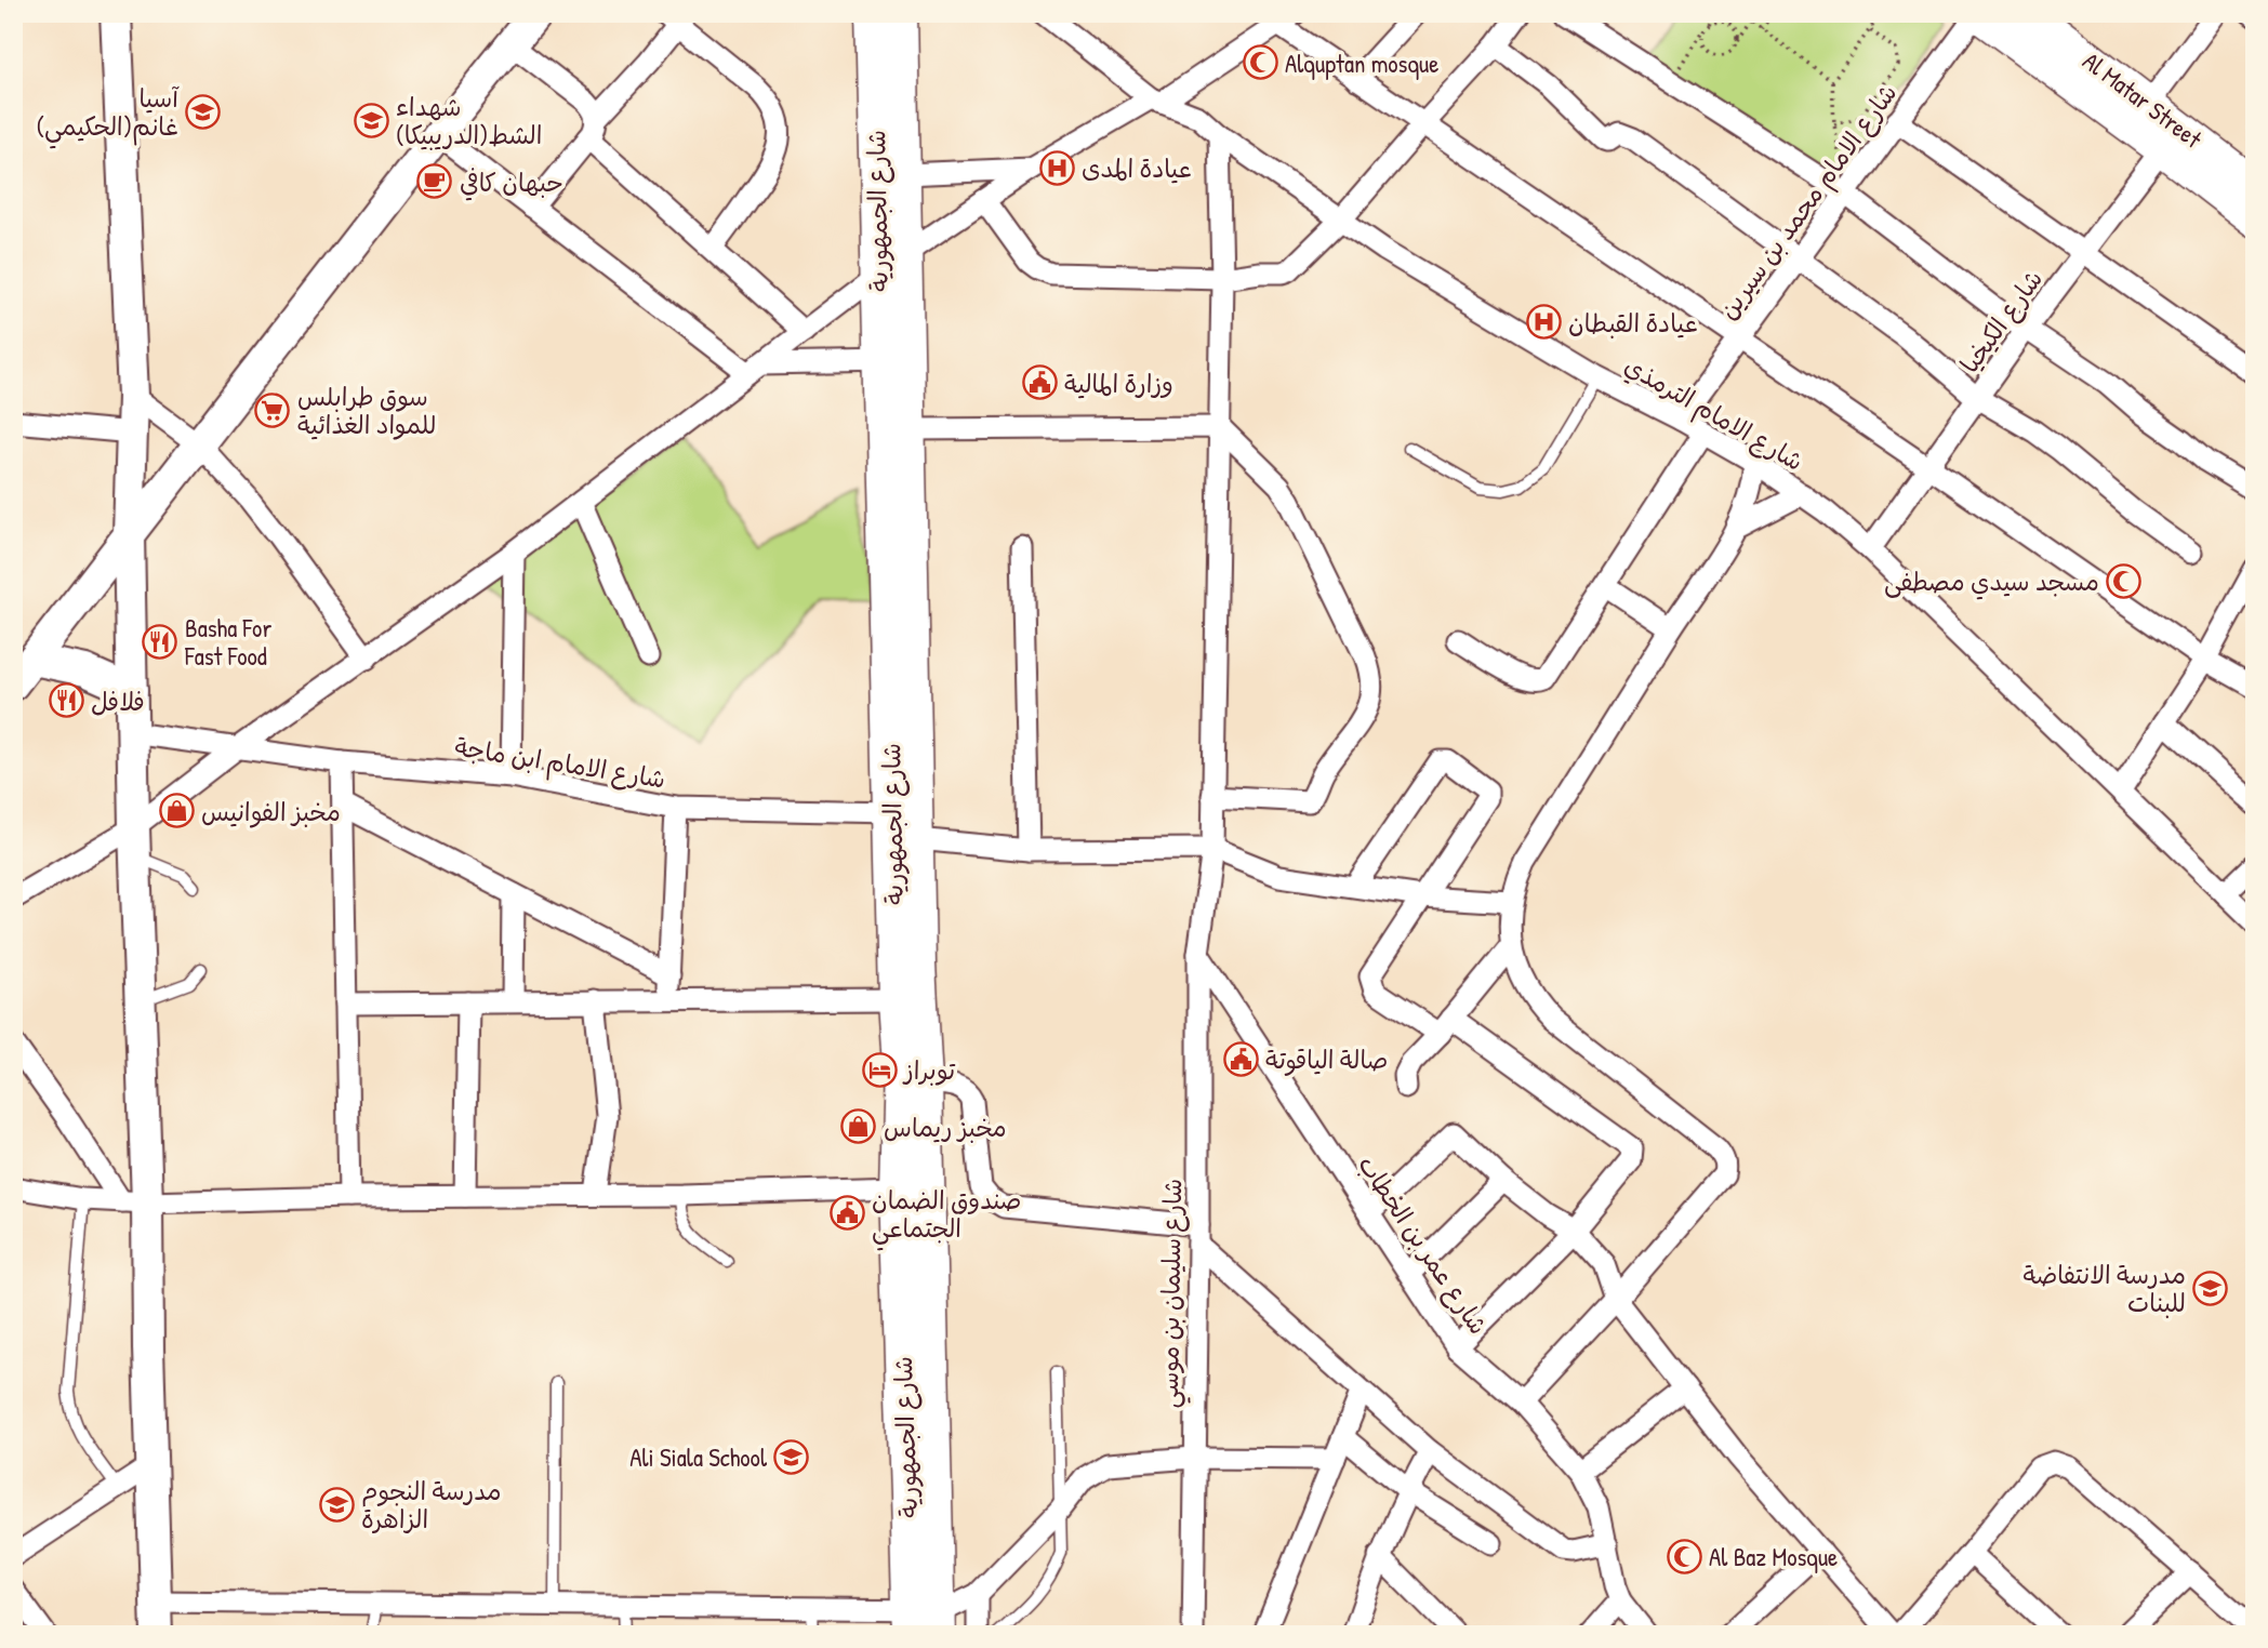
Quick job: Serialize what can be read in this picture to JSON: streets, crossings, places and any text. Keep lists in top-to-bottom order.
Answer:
{
  "streets": {
    "main road": ["Al Matar Street", "شارع الجمهورية"],
    "street": [
      "شارع الامام محمد بن سيرين",
      "شارع الكيخيا",
      "شارع الامام الترمذي",
      "شارع الامام ابن ماجة",
      "شارع عمر بن الخطاب",
      "شارع سليمان بن موسي"
    ]
  },
  "crossings": [
    ["Al Matar Street", "شارع الكيخيا"],
    ["شارع الامام محمد بن سيرين", "شارع الامام الترمذي"],
    ["شارع الجمهورية", "شارع الامام ابن ماجة"],
    ["شارع الكيخيا", "شارع الامام الترمذي"],
    ["شارع الامام الترمذي", "شارع سليمان بن موسي"],
    ["شارع عمر بن الخطاب", "شارع سليمان بن موسي"]
  ],
  "places": {
    "mosque": ["Alquptan mosque", "مسجد سيدي مصطفى", "Al Baz Mosque"],
    "school or university": [
      "آسيا غانم(الحكيمي)",
      "شهداء الشط(الدريبيكا)",
      "مدرسة الانتفاضة للبنات",
      "Ali Siala School",
      "مدرسة النجوم الزاهرة"
    ],
    "hospital": ["عيادة المدى", "عيادة القبطان"],
    "cafe": ["حبهان كافي"],
    "public building": ["وزارة المالية", "صالة الياقوتة", "صندوق الضمان الجتماعي"],
    "supermarket": ["سوق طرابلس للمواد الغذائية"],
    "restaurant": ["Basha For Fast Food", "فلافل"],
    "shop": ["مخبز الفوانيس", "مخبز ريماس"],
    "hotel": ["توبراز"]
  }
}
